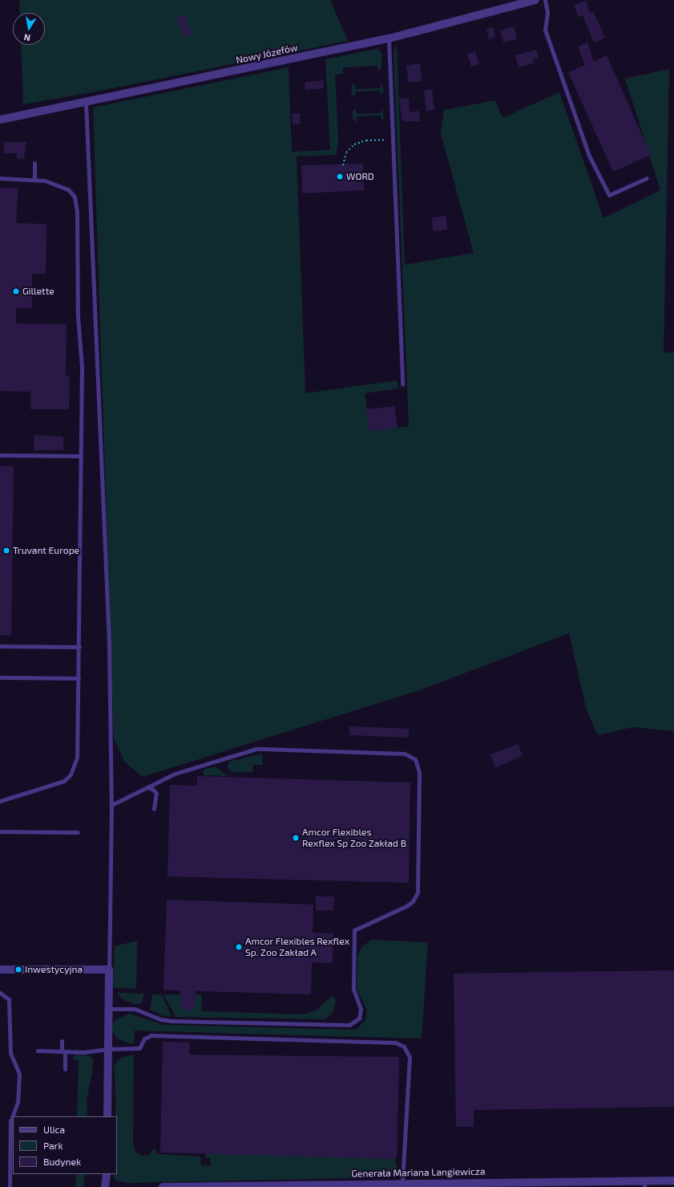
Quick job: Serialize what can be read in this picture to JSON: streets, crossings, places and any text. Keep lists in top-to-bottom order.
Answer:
{
  "streets": {
    "street": ["Nowy Józefów", "Generała Mariana Langiewicza"]
  },
  "places": [
    "WORD",
    "Gillette",
    "Truvant Europe",
    "Amcor Flexibles Rexflex Sp Zoo Zakład B",
    "Amcor Flexibles Rexflex Sp. Zoo Zakład A",
    "Inwestycyjna"
  ],
  "legend": ["Ulica", "Park", "Budynek"],
  "north": "bottom"
}
